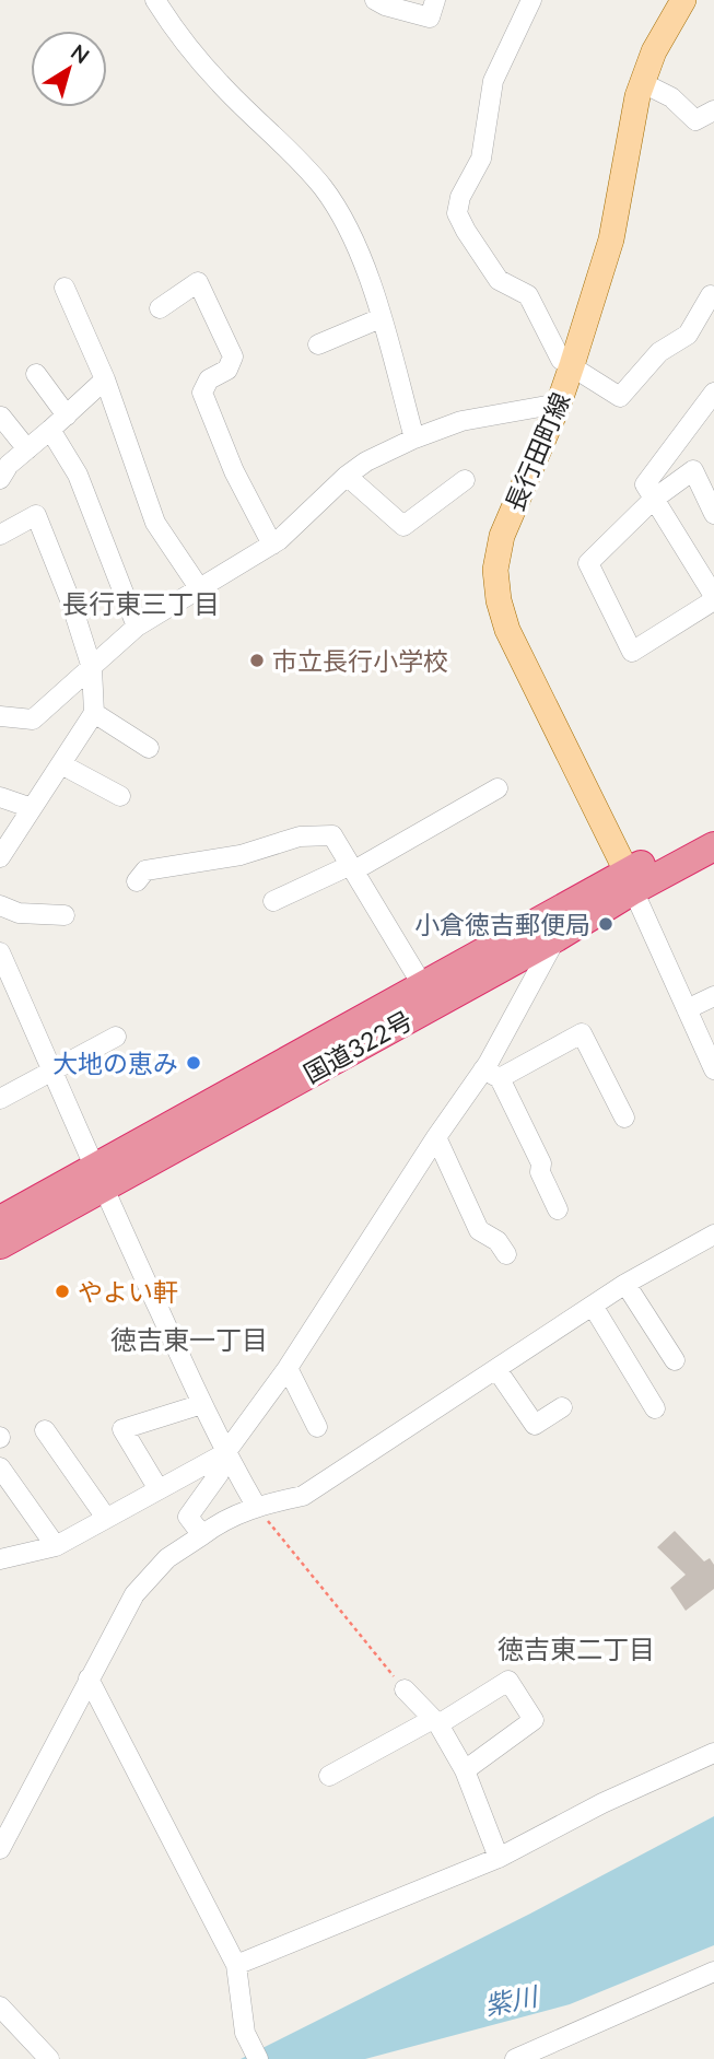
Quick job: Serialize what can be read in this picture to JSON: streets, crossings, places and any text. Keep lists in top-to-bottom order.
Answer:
{
  "streets": {
    "highway": ["国道322号"],
    "main road": ["長行田町線"]
  },
  "crossings": [
    ["長行田町線", "国道322号"]
  ],
  "districts": ["長行東三丁目", "徳吉東一丁目", "徳吉東二丁目"],
  "water": ["紫川"],
  "places": [
    "市立長行小学校",
    "小倉徳吉郵便局",
    "大地の恵み",
    "やよい軒"
  ],
  "north": "top right"
}
